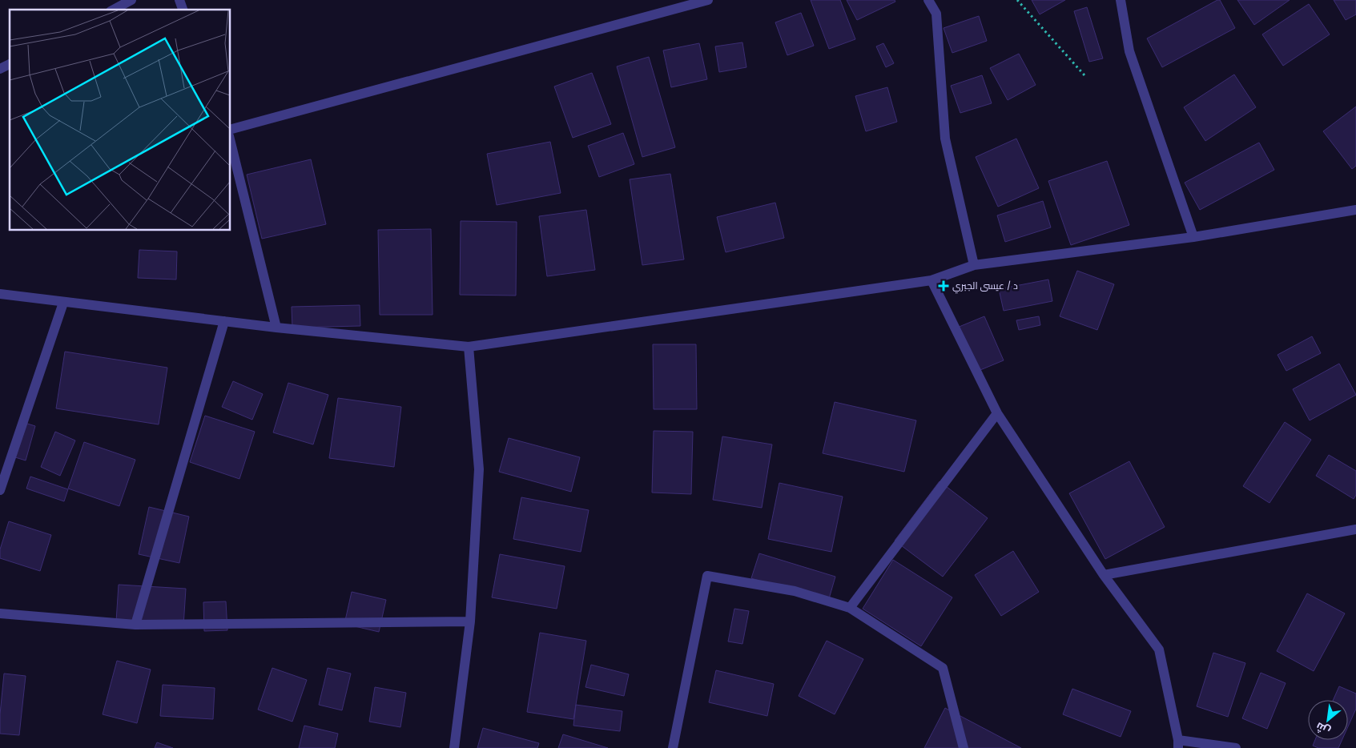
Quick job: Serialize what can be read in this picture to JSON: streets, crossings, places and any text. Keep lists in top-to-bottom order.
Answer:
{
  "places": {
    "health": ["د / عيسى الجبري"]
  },
  "north": "bottom left"
}
